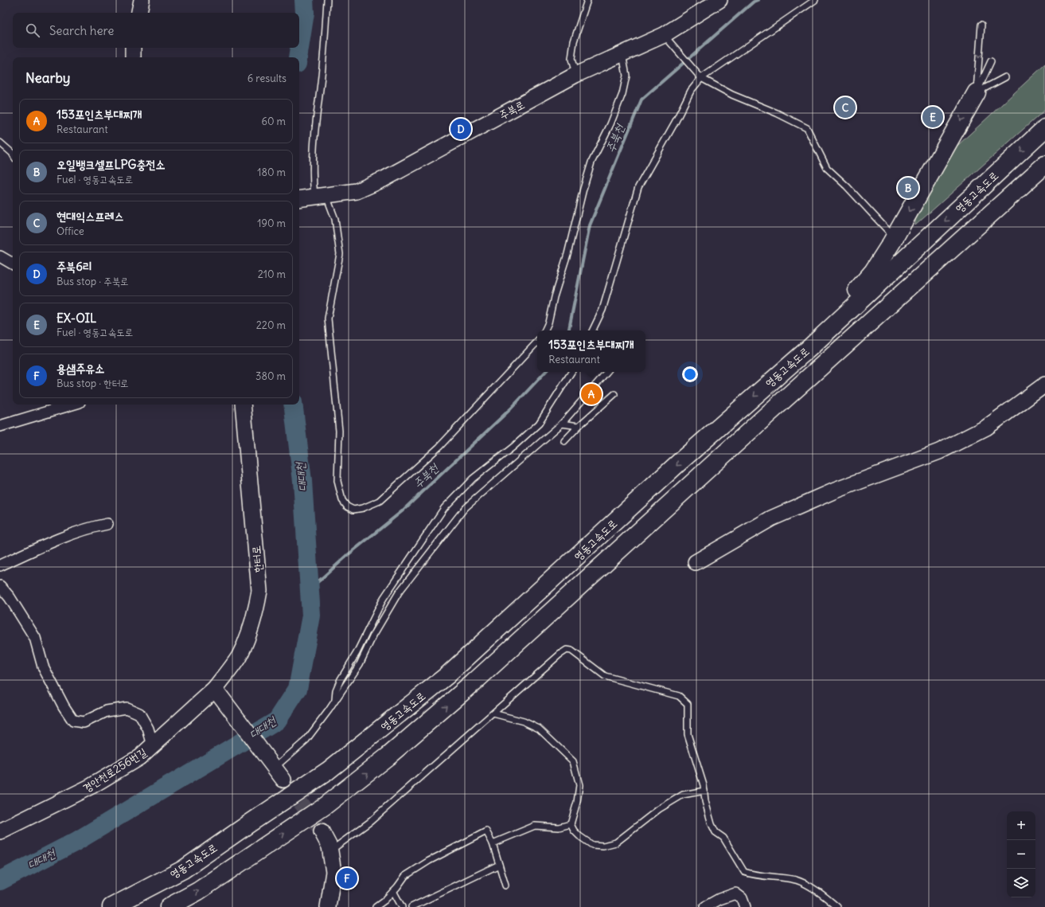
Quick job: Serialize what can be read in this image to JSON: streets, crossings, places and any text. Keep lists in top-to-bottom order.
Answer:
{
  "streets": {
    "highway": ["영동고속도로"],
    "street": ["주북로", "한터로", "경안천로256번길"]
  },
  "crossings": [
    ["한터로", "경안천로256번길"]
  ],
  "water": ["주북천", "대대천"],
  "page": {
    "search": "Search here",
    "heading": ["Nearby", "6 results"],
    "pins": [
      "C",
      "E",
      "D",
      "B",
      "A",
      "F"
    ],
    "list": [
      {
        "mark": "A",
        "name": "153포인츠부대찌개",
        "note": "Restaurant",
        "value": "60 m"
      },
      {
        "mark": "B",
        "name": "오일뱅크셀프LPG충전소",
        "note": "Fuel · 영동고속도로",
        "value": "180 m"
      },
      {
        "mark": "C",
        "name": "현대익스프레스",
        "note": "Office",
        "value": "190 m"
      },
      {
        "mark": "D",
        "name": "주북6리",
        "note": "Bus stop · 주북로",
        "value": "210 m"
      },
      {
        "mark": "E",
        "name": "EX-OIL",
        "note": "Fuel · 영동고속도로",
        "value": "220 m"
      },
      {
        "mark": "F",
        "name": "용샘주유소",
        "note": "Bus stop · 한터로",
        "value": "380 m"
      }
    ],
    "popup": ["153포인츠부대찌개", "Restaurant"],
    "map_buttons": ["+", "−"]
  }
}
